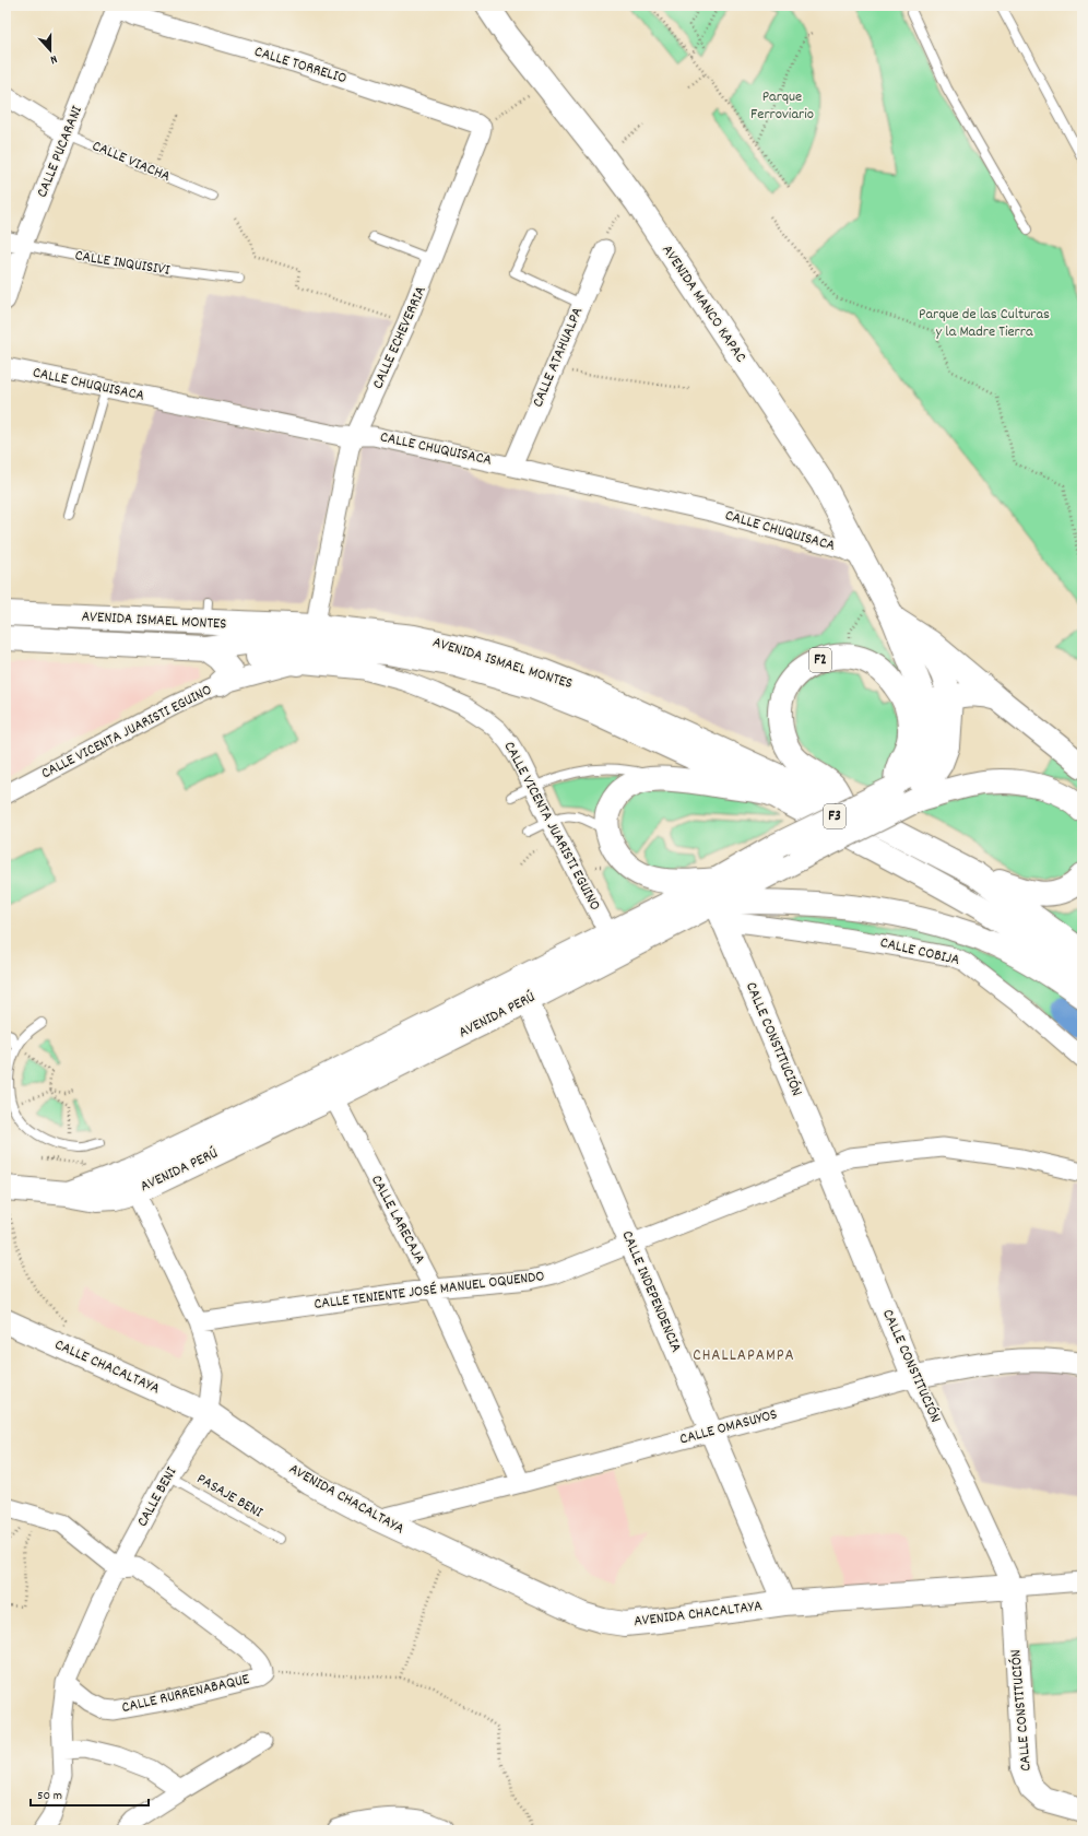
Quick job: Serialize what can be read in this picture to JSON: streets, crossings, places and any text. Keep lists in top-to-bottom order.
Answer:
{
  "streets": {
    "main road": [
      "AVENIDA MANCO KAPAC",
      "AVENIDA ISMAEL MONTES",
      "F2",
      "F3",
      "AVENIDA PERÚ",
      "CALLE CONSTITUCIÓN",
      "CALLE CHACALTAYA",
      "AVENIDA CHACALTAYA"
    ],
    "street": [
      "CALLE TORRELIO",
      "CALLE PUCARANI",
      "CALLE VIACHA",
      "CALLE ECHEVERRIA",
      "CALLE ATAHUALPA",
      "CALLE CHUQUISACA",
      "CALLE VICENTA JUARISTI EGUINO",
      "CALLE COBIJA",
      "CALLE LARECAJA",
      "CALLE TENIENTE JOSÉ MANUEL OQUENDO",
      "CALLE INDEPENDENCIA",
      "CALLE OMASUYOS",
      "CALLE BENI",
      "CALLE RURRENABAQUE"
    ],
    "lane": ["CALLE INQUISIVI", "PASAJE BENI"]
  },
  "crossings": [
    ["CALLE TORRELIO", "CALLE PUCARANI"],
    ["CALLE TORRELIO", "CALLE ECHEVERRIA"],
    ["CALLE PUCARANI", "CALLE VIACHA"],
    ["CALLE PUCARANI", "CALLE INQUISIVI"],
    ["AVENIDA MANCO KAPAC", "CALLE CHUQUISACA"],
    ["AVENIDA MANCO KAPAC", "F2"],
    ["AVENIDA MANCO KAPAC", "AVENIDA PERÚ"],
    ["CALLE ECHEVERRIA", "CALLE CHUQUISACA"],
    ["CALLE ECHEVERRIA", "AVENIDA ISMAEL MONTES"],
    ["CALLE ATAHUALPA", "CALLE CHUQUISACA"],
    ["AVENIDA ISMAEL MONTES", "F2"],
    ["F2", "AVENIDA PERÚ"],
    ["CALLE VICENTA JUARISTI EGUINO", "AVENIDA PERÚ"],
    ["CALLE COBIJA", "AVENIDA PERÚ"],
    ["CALLE COBIJA", "CALLE CONSTITUCIÓN"],
    ["AVENIDA PERÚ", "CALLE CONSTITUCIÓN"],
    ["AVENIDA PERÚ", "CALLE LARECAJA"],
    ["AVENIDA PERÚ", "CALLE INDEPENDENCIA"],
    ["AVENIDA PERÚ", "CALLE BENI"],
    ["CALLE CONSTITUCIÓN", "CALLE TENIENTE JOSÉ MANUEL OQUENDO"],
    ["CALLE CONSTITUCIÓN", "CALLE OMASUYOS"],
    ["CALLE CONSTITUCIÓN", "AVENIDA CHACALTAYA"],
    ["CALLE LARECAJA", "CALLE TENIENTE JOSÉ MANUEL OQUENDO"],
    ["CALLE LARECAJA", "CALLE OMASUYOS"],
    ["CALLE TENIENTE JOSÉ MANUEL OQUENDO", "CALLE INDEPENDENCIA"],
    ["CALLE TENIENTE JOSÉ MANUEL OQUENDO", "CALLE BENI"],
    ["CALLE INDEPENDENCIA", "CALLE OMASUYOS"],
    ["CALLE INDEPENDENCIA", "AVENIDA CHACALTAYA"],
    ["CALLE CHACALTAYA", "CALLE BENI"],
    ["CALLE CHACALTAYA", "AVENIDA CHACALTAYA"],
    ["CALLE OMASUYOS", "AVENIDA CHACALTAYA"],
    ["PASAJE BENI", "CALLE BENI"],
    ["CALLE BENI", "AVENIDA CHACALTAYA"],
    ["CALLE BENI", "CALLE RURRENABAQUE"]
  ],
  "districts": ["CHALLAPAMPA"],
  "parks": ["Parque Ferroviario", "Parque de las Culturas y la Madre Tierra"],
  "scale_bar": "50 m",
  "north": "bottom"
}
